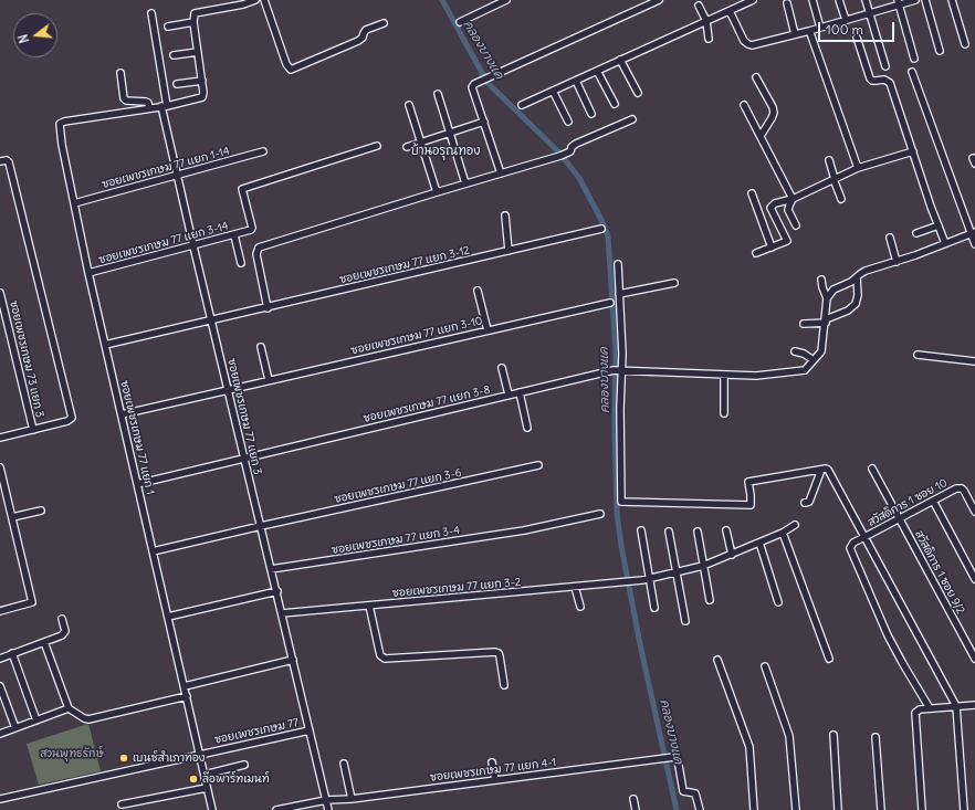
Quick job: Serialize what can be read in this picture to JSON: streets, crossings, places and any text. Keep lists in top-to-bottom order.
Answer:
{
  "streets": {
    "street": [
      "ซอยเพชรเกษม 77 แยก 1-14",
      "ซอยเพชรเกษม 77 แยก 3-14",
      "ซอยเพชรเกษม 77 แยก 3-12",
      "ซอยเพชรเกษม 77 แยก 3-10",
      "ซอยเพชรเกษม 73 แยก 3",
      "ซอยเพชรเกษม 77 แยก 3-8",
      "ซอยเพชรเกษม 77 แยก 3",
      "ซอยเพชรเกษม 77 แยก 1",
      "ซอยเพชรเกษม 77 แยก 3-6",
      "สวัสดิการ 1 ซอย 10",
      "ซอยเพชรเกษม 77 แยก 3-4",
      "สวัสดิการ 1 ซอย 9/2",
      "ซอยเพชรเกษม 77 แยก 3-2",
      "ซอยเพชรเกษม 77",
      "ซอยเพชรเกษม 77 แยก 4-1"
    ]
  },
  "crossings": [
    ["ซอยเพชรเกษม 77 แยก 1-14", "ซอยเพชรเกษม 77 แยก 3"],
    ["ซอยเพชรเกษม 77 แยก 1-14", "ซอยเพชรเกษม 77 แยก 1"],
    ["ซอยเพชรเกษม 77 แยก 3-14", "ซอยเพชรเกษม 77 แยก 3"],
    ["ซอยเพชรเกษม 77 แยก 3-14", "ซอยเพชรเกษม 77 แยก 1"],
    ["ซอยเพชรเกษม 77 แยก 3-12", "ซอยเพชรเกษม 77 แยก 3"],
    ["ซอยเพชรเกษม 77 แยก 3-12", "ซอยเพชรเกษม 77 แยก 1"],
    ["ซอยเพชรเกษม 77 แยก 3-10", "ซอยเพชรเกษม 77 แยก 3"],
    ["ซอยเพชรเกษม 77 แยก 3-10", "ซอยเพชรเกษม 77 แยก 1"],
    ["ซอยเพชรเกษม 77 แยก 3-8", "ซอยเพชรเกษม 77 แยก 3"],
    ["ซอยเพชรเกษม 77 แยก 3-8", "ซอยเพชรเกษม 77 แยก 1"],
    ["ซอยเพชรเกษม 77 แยก 3", "ซอยเพชรเกษม 77 แยก 3-6"],
    ["ซอยเพชรเกษม 77 แยก 3", "ซอยเพชรเกษม 77 แยก 3-4"],
    ["ซอยเพชรเกษม 77 แยก 3", "ซอยเพชรเกษม 77 แยก 3-2"],
    ["ซอยเพชรเกษม 77 แยก 3", "ซอยเพชรเกษม 77"],
    ["ซอยเพชรเกษม 77 แยก 3", "ซอยเพชรเกษม 77 แยก 4-1"],
    ["ซอยเพชรเกษม 77 แยก 1", "ซอยเพชรเกษม 77 แยก 3-6"],
    ["ซอยเพชรเกษม 77 แยก 1", "ซอยเพชรเกษม 77"],
    ["สวัสดิการ 1 ซอย 10", "สวัสดิการ 1 ซอย 9/2"]
  ],
  "districts": ["บ้านอรุณทอง"],
  "water": ["คลองบางแค"],
  "parks": ["สวนพุทธรักษ์"],
  "places": ["เบนซ์สำเภาทอง", "ลีอพาร์ทเมนท์"],
  "scale_bar": "100 m",
  "north": "left"
}
